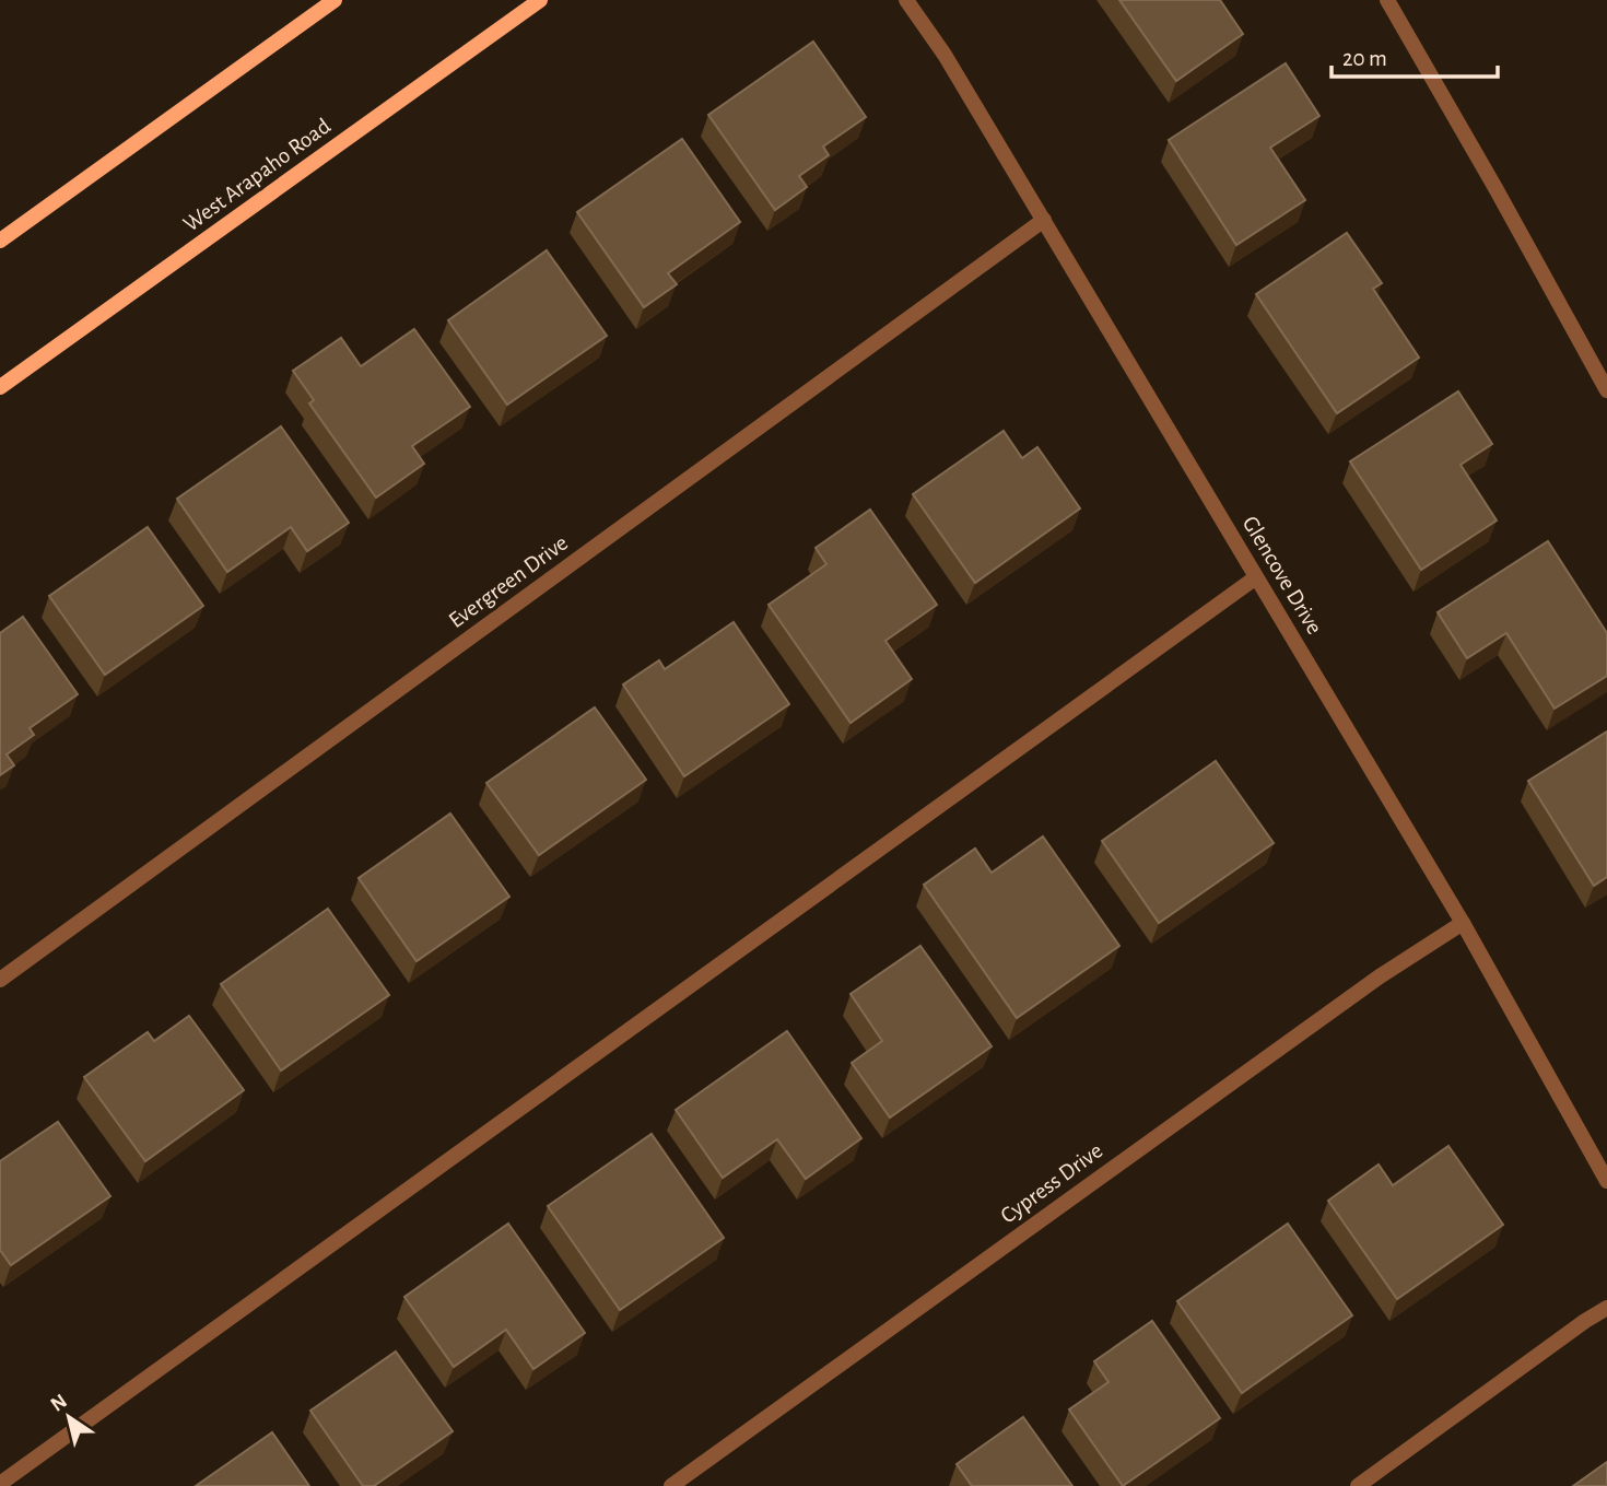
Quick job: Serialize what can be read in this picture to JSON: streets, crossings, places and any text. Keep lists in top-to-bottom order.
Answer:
{
  "streets": {
    "main road": ["West Arapaho Road"],
    "street": ["Glencove Drive", "Evergreen Drive", "Cypress Drive"]
  },
  "crossings": [
    ["Glencove Drive", "Evergreen Drive"],
    ["Glencove Drive", "Cypress Drive"]
  ],
  "scale_bar": "20 m",
  "north": "top left"
}
